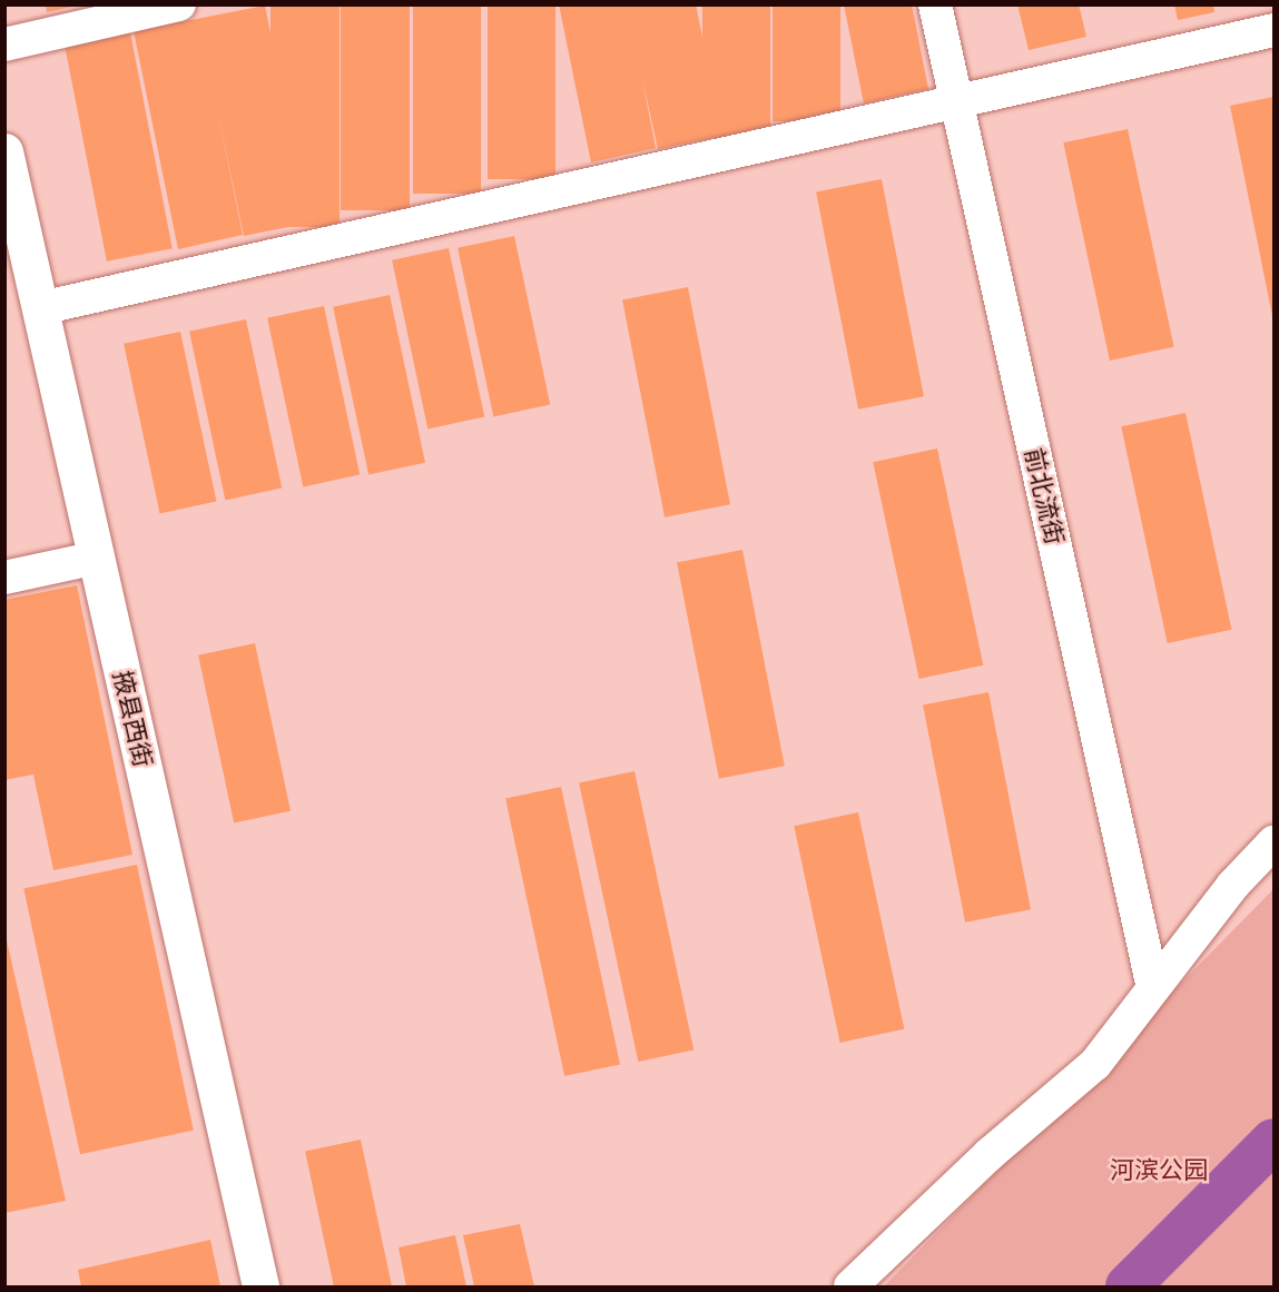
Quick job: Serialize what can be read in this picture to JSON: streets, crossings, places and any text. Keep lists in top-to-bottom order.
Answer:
{
  "streets": {
    "main road": ["掖县西街"],
    "street": ["前北流街"]
  },
  "parks": ["河滨公园"]
}
